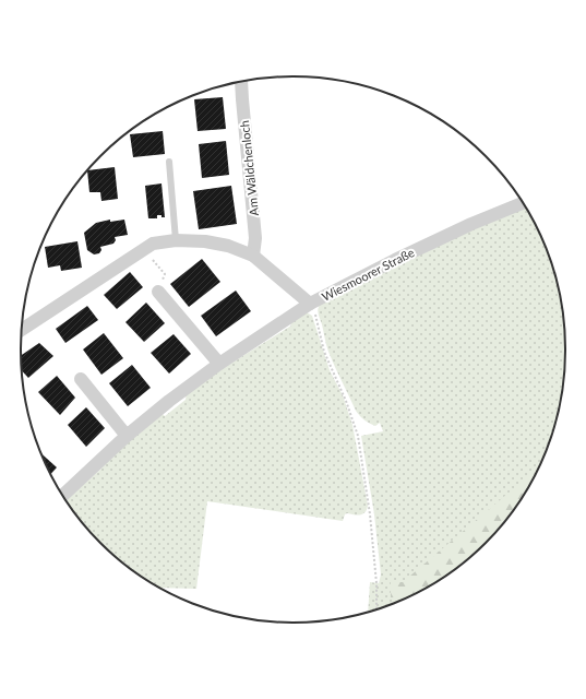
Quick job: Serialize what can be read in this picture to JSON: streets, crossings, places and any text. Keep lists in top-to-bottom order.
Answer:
{
  "streets": {
    "street": ["Am Wäldchenloch", "Wiesmoorer Straße"]
  }
}
